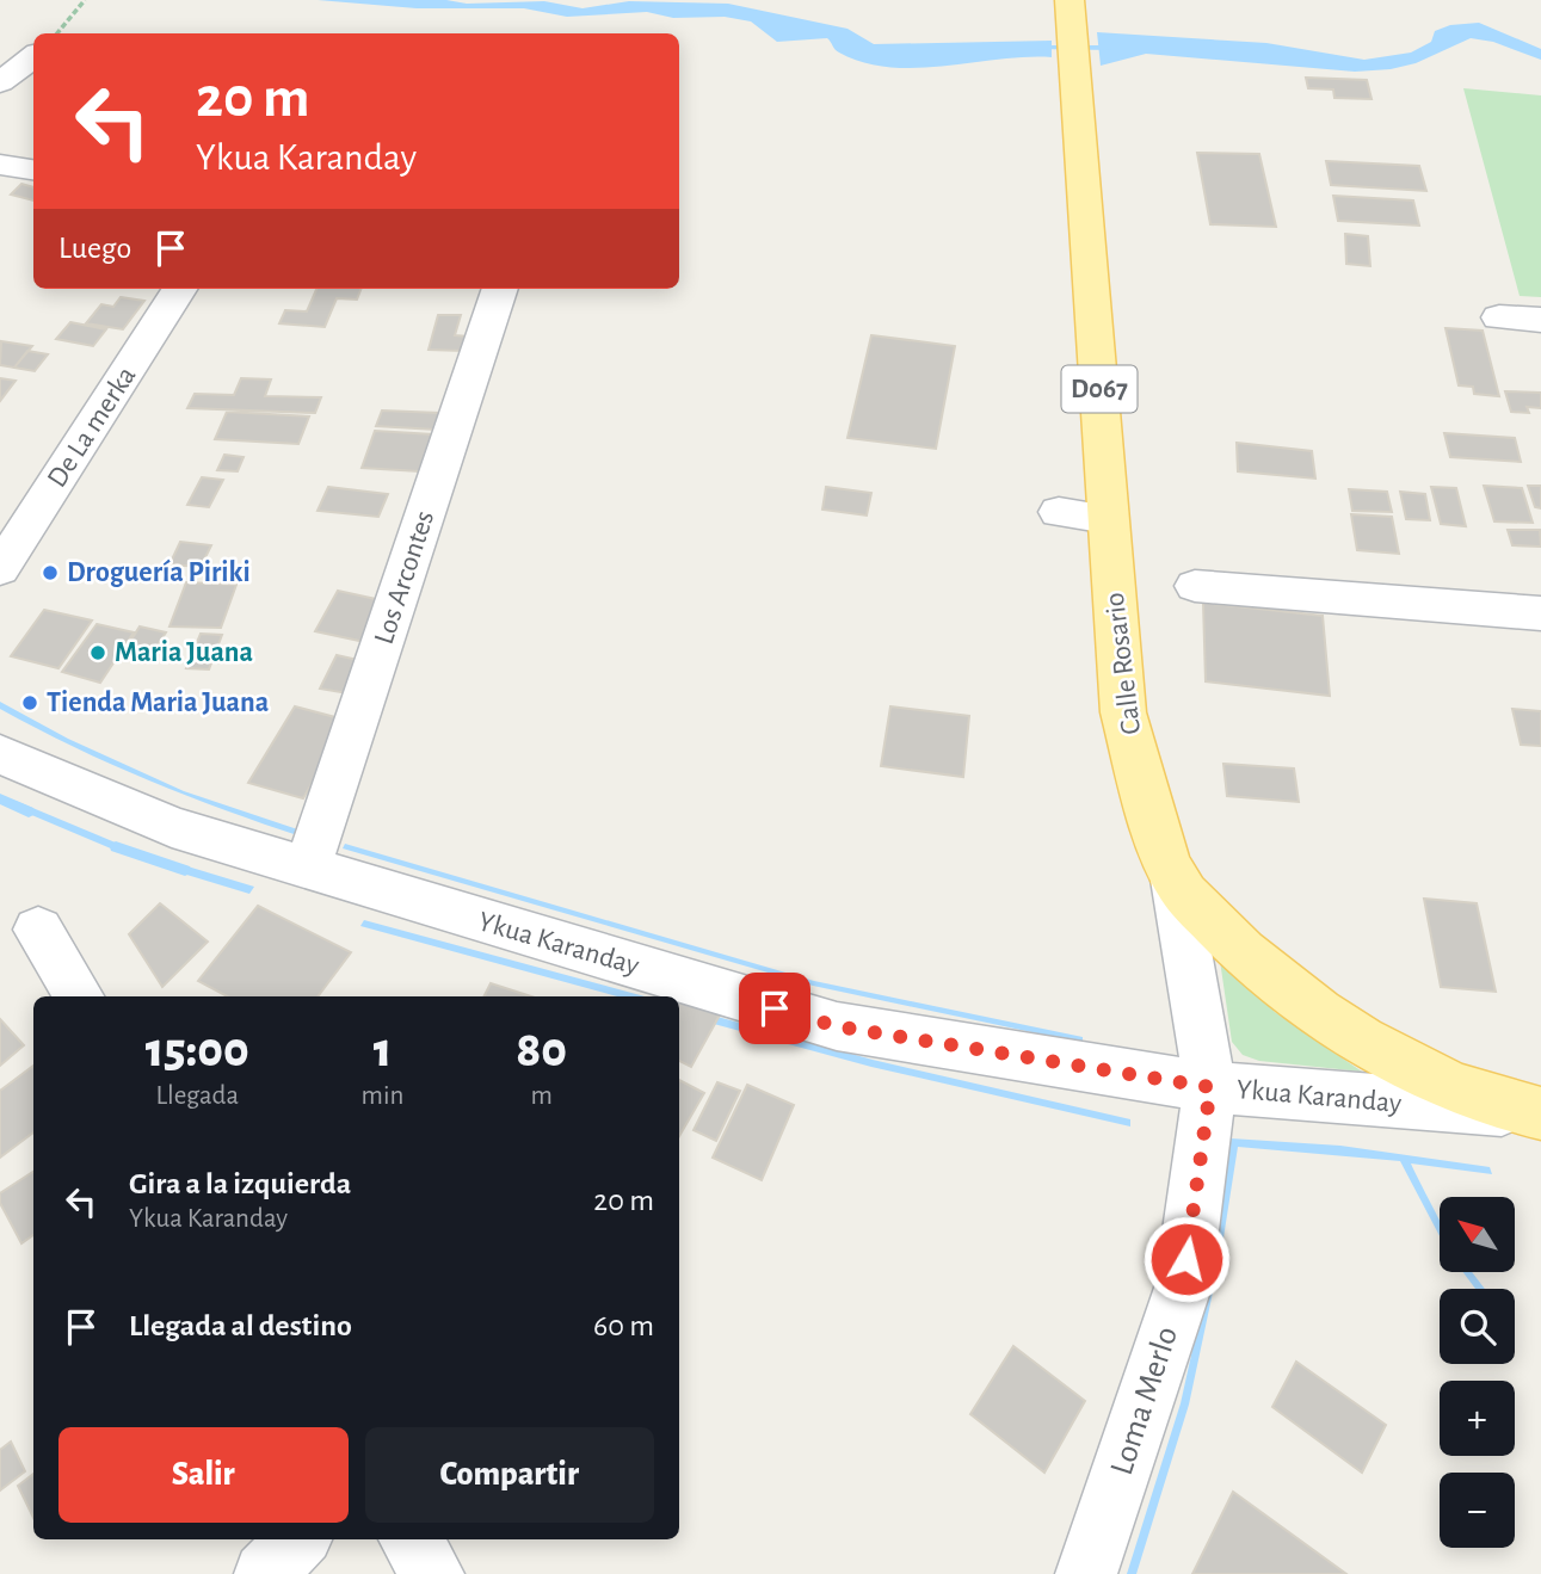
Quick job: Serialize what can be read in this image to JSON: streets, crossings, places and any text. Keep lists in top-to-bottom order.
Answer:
{
  "streets": {
    "main road": ["D067", "Calle Rosario"],
    "street": [
      "De La merka",
      "Los Arcontes",
      "Ykua Karanday",
      "Loma Merlo"
    ]
  },
  "crossings": [
    ["Los Arcontes", "Ykua Karanday"],
    ["Calle Rosario", "Ykua Karanday"],
    ["Calle Rosario", "Loma Merlo"],
    ["Ykua Karanday", "Loma Merlo"]
  ],
  "places": ["Droguería Piriki", "Maria Juana", "Tienda Maria Juana"],
  "north": "top left",
  "page": {
    "turn": ["20 m", "Ykua Karanday"],
    "then": "Luego",
    "eta": [
      "15:00",
      "Llegada",
      "1",
      "min",
      "80",
      "m"
    ],
    "list": [
      {
        "name": "Gira a la izquierda",
        "note": "Ykua Karanday",
        "value": "20 m"
      },
      {
        "name": "Llegada al destino",
        "value": "60 m"
      }
    ],
    "map_buttons": ["+", "−"],
    "buttons": ["Salir", "Compartir"]
  }
}
